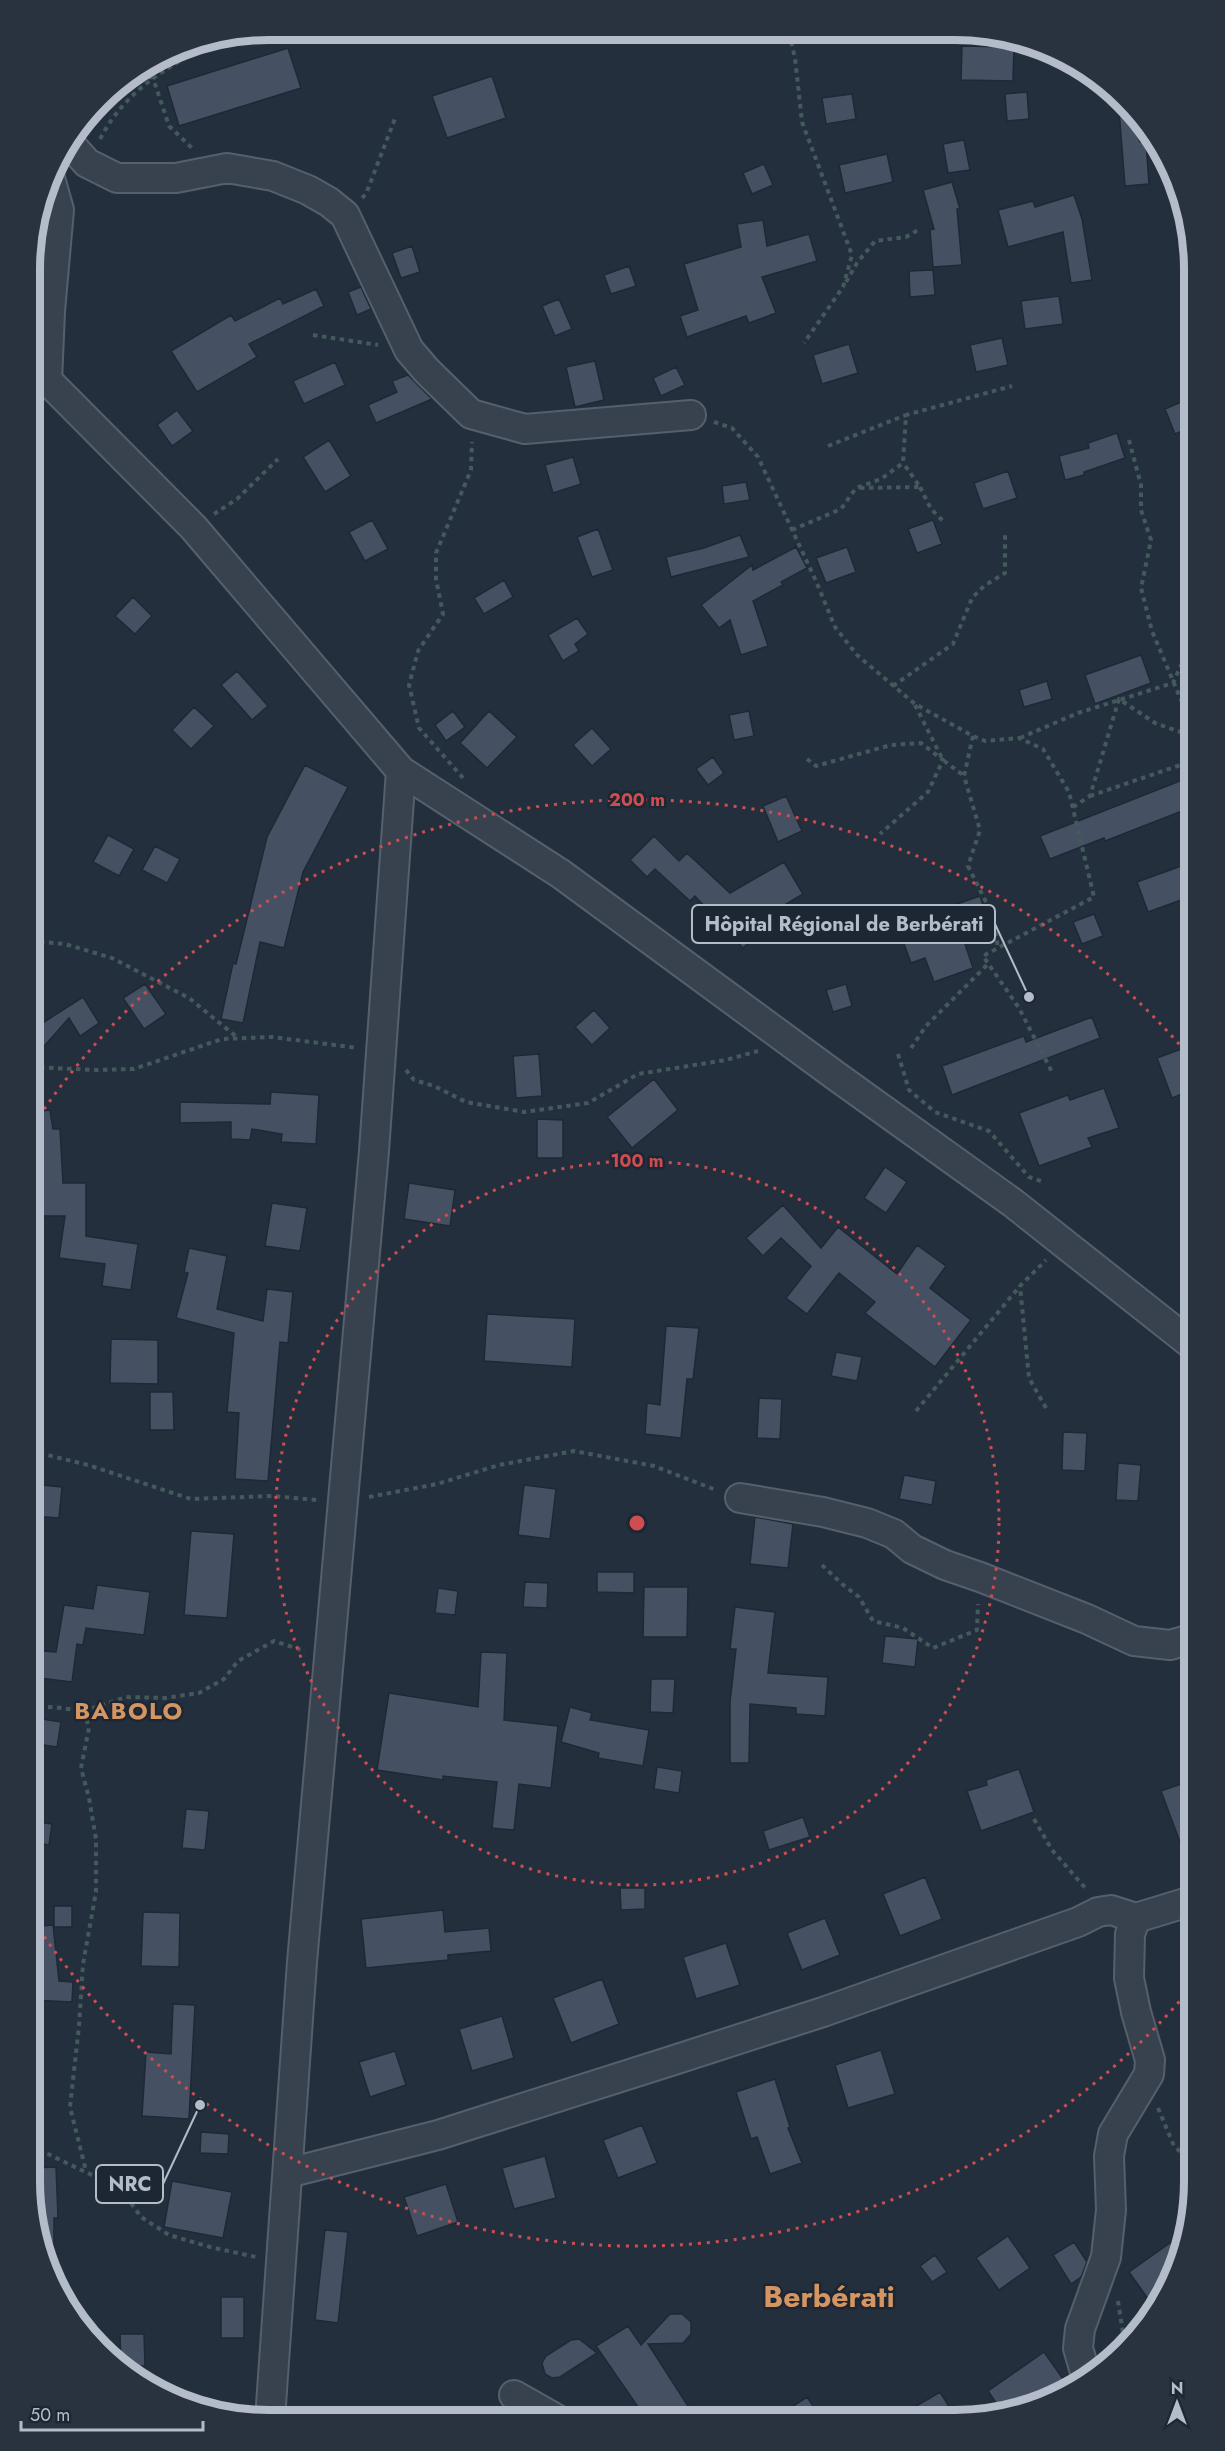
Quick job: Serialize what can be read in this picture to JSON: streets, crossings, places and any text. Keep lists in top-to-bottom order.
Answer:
{
  "districts": ["BABOLO", "Berbérati"],
  "places": ["Hôpital Régional de Berbérati", "NRC"],
  "scale_bar": "50 m",
  "north": "top",
  "rings": ["200 m", "100 m"]
}
